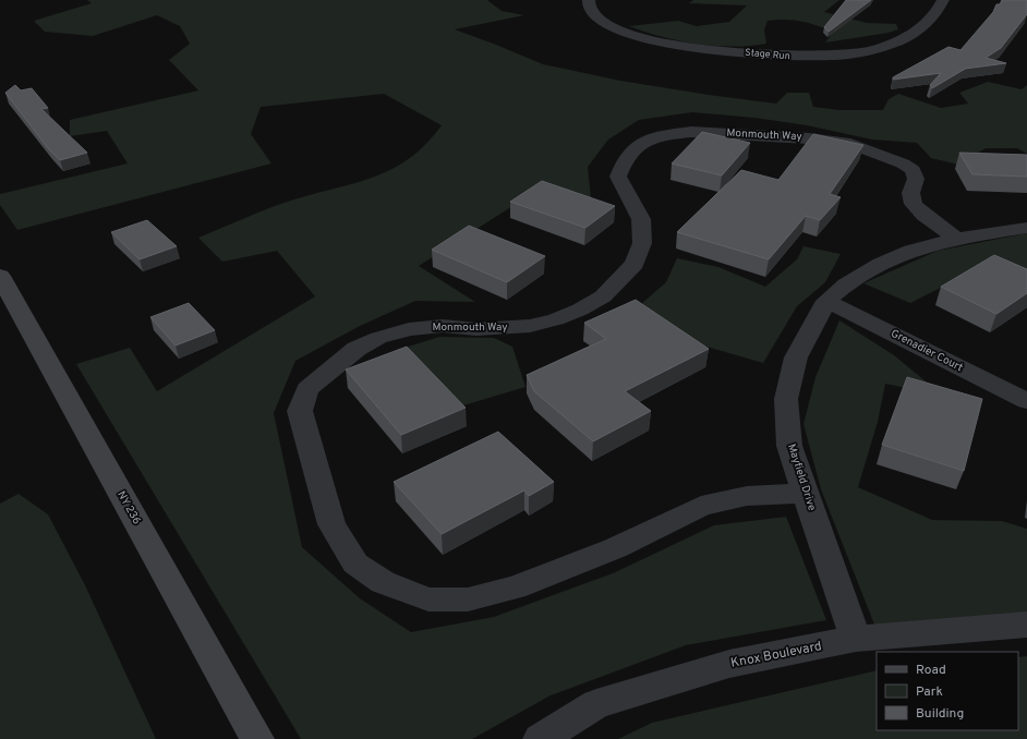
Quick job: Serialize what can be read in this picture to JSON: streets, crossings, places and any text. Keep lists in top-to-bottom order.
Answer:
{
  "streets": {
    "main road": ["NY 236"],
    "street": [
      "Stage Run",
      "Monmouth Way",
      "Grenadier Court",
      "Mayfield Drive",
      "Knox Boulevard"
    ]
  },
  "crossings": [
    ["Monmouth Way", "Mayfield Drive"],
    ["Grenadier Court", "Mayfield Drive"],
    ["Mayfield Drive", "Knox Boulevard"]
  ],
  "legend": ["Road", "Park", "Building"]
}
